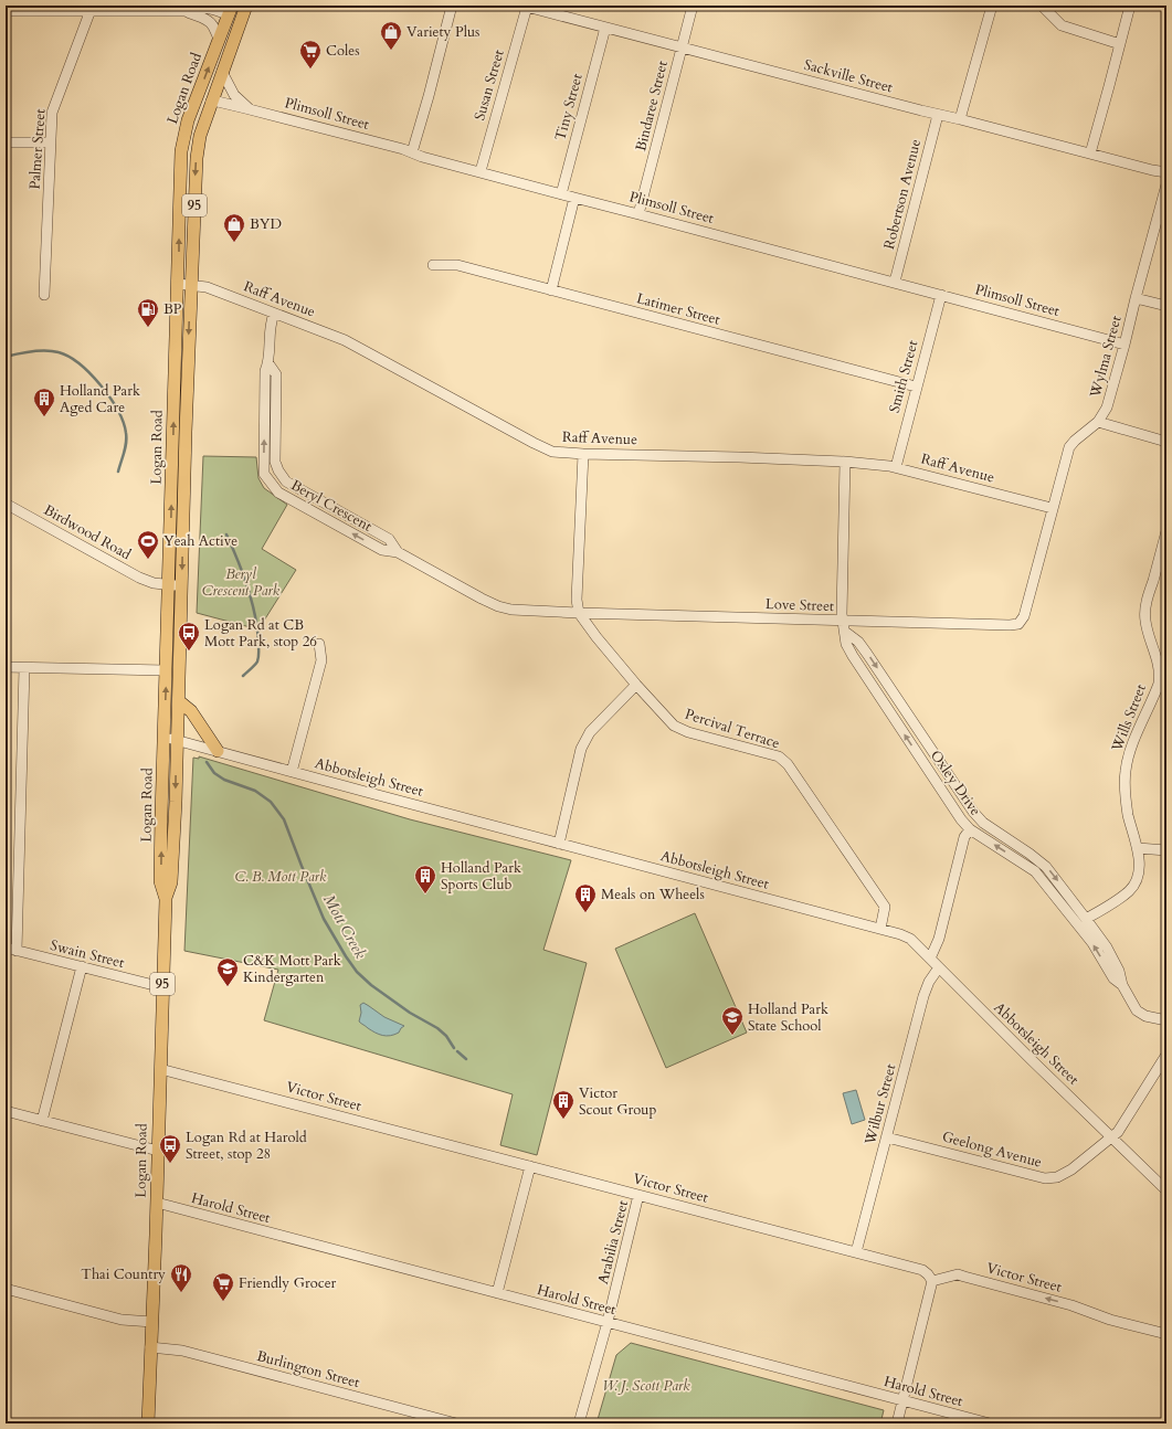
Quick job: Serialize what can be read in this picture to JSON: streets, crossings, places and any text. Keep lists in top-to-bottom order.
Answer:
{
  "streets": {
    "main road": ["Logan Road", "95"],
    "street": [
      "Sackville Street",
      "Susan Street",
      "Bindaree Street",
      "Tiny Street",
      "Plimsoll Street",
      "Palmer Street",
      "Robertson Avenue",
      "Raff Avenue",
      "Latimer Street",
      "Wylma Street",
      "Smith Street",
      "Beryl Crescent",
      "Birdwood Road",
      "Love Street",
      "Wills Street",
      "Percival Terrace",
      "Abbotsleigh Street",
      "Oxley Drive",
      "Swain Street",
      "Victor Street",
      "Wilbur Street",
      "Geelong Avenue",
      "Harold Street",
      "Arabilia Street",
      "Burlington Street"
    ]
  },
  "crossings": [
    ["Sackville Street", "Susan Street"],
    ["Sackville Street", "Bindaree Street"],
    ["Sackville Street", "Tiny Street"],
    ["Sackville Street", "Robertson Avenue"],
    ["Susan Street", "Plimsoll Street"],
    ["Logan Road", "Plimsoll Street"],
    ["Logan Road", "Raff Avenue"],
    ["Logan Road", "Birdwood Road"],
    ["Logan Road", "Abbotsleigh Street"],
    ["Logan Road", "Swain Street"],
    ["Logan Road", "Victor Street"],
    ["Logan Road", "Harold Street"],
    ["Logan Road", "Burlington Street"],
    ["Bindaree Street", "Plimsoll Street"],
    ["Tiny Street", "Plimsoll Street"],
    ["Plimsoll Street", "Robertson Avenue"],
    ["Plimsoll Street", "Wylma Street"],
    ["Plimsoll Street", "Smith Street"],
    ["Raff Avenue", "Wylma Street"],
    ["Raff Avenue", "Smith Street"],
    ["Raff Avenue", "Beryl Crescent"],
    ["Raff Avenue", "Oxley Drive"],
    ["Latimer Street", "Smith Street"],
    ["Wylma Street", "Love Street"],
    ["Beryl Crescent", "Love Street"],
    ["Beryl Crescent", "Percival Terrace"],
    ["Love Street", "Percival Terrace"],
    ["Love Street", "Oxley Drive"],
    ["Wills Street", "Oxley Drive"],
    ["Percival Terrace", "Abbotsleigh Street"],
    ["Abbotsleigh Street", "Wilbur Street"],
    ["Abbotsleigh Street", "Geelong Avenue"],
    ["Victor Street", "Wilbur Street"],
    ["Victor Street", "Arabilia Street"],
    ["Wilbur Street", "Geelong Avenue"],
    ["Harold Street", "Arabilia Street"]
  ],
  "water": ["Mott Creek"],
  "parks": ["Beryl Crescent Park", "C. B. Mott Park", "W. J. Scott Park"],
  "places": {
    "shop": ["Variety Plus", "BYD"],
    "supermarket": ["Coles", "Friendly Grocer"],
    "fuel station": ["BP"],
    "building": [
      "Holland Park Aged Care",
      "Holland Park Sports Club",
      "Meals on Wheels",
      "Victor Scout Group"
    ],
    "sports": ["Yeah Active"],
    "bus stop": ["Logan Rd at CB Mott Park, stop 26", "Logan Rd at Harold Street, stop 28"],
    "school or university": ["C&K Mott Park Kindergarten", "Holland Park State School"],
    "restaurant": ["Thai Country"]
  }
}
